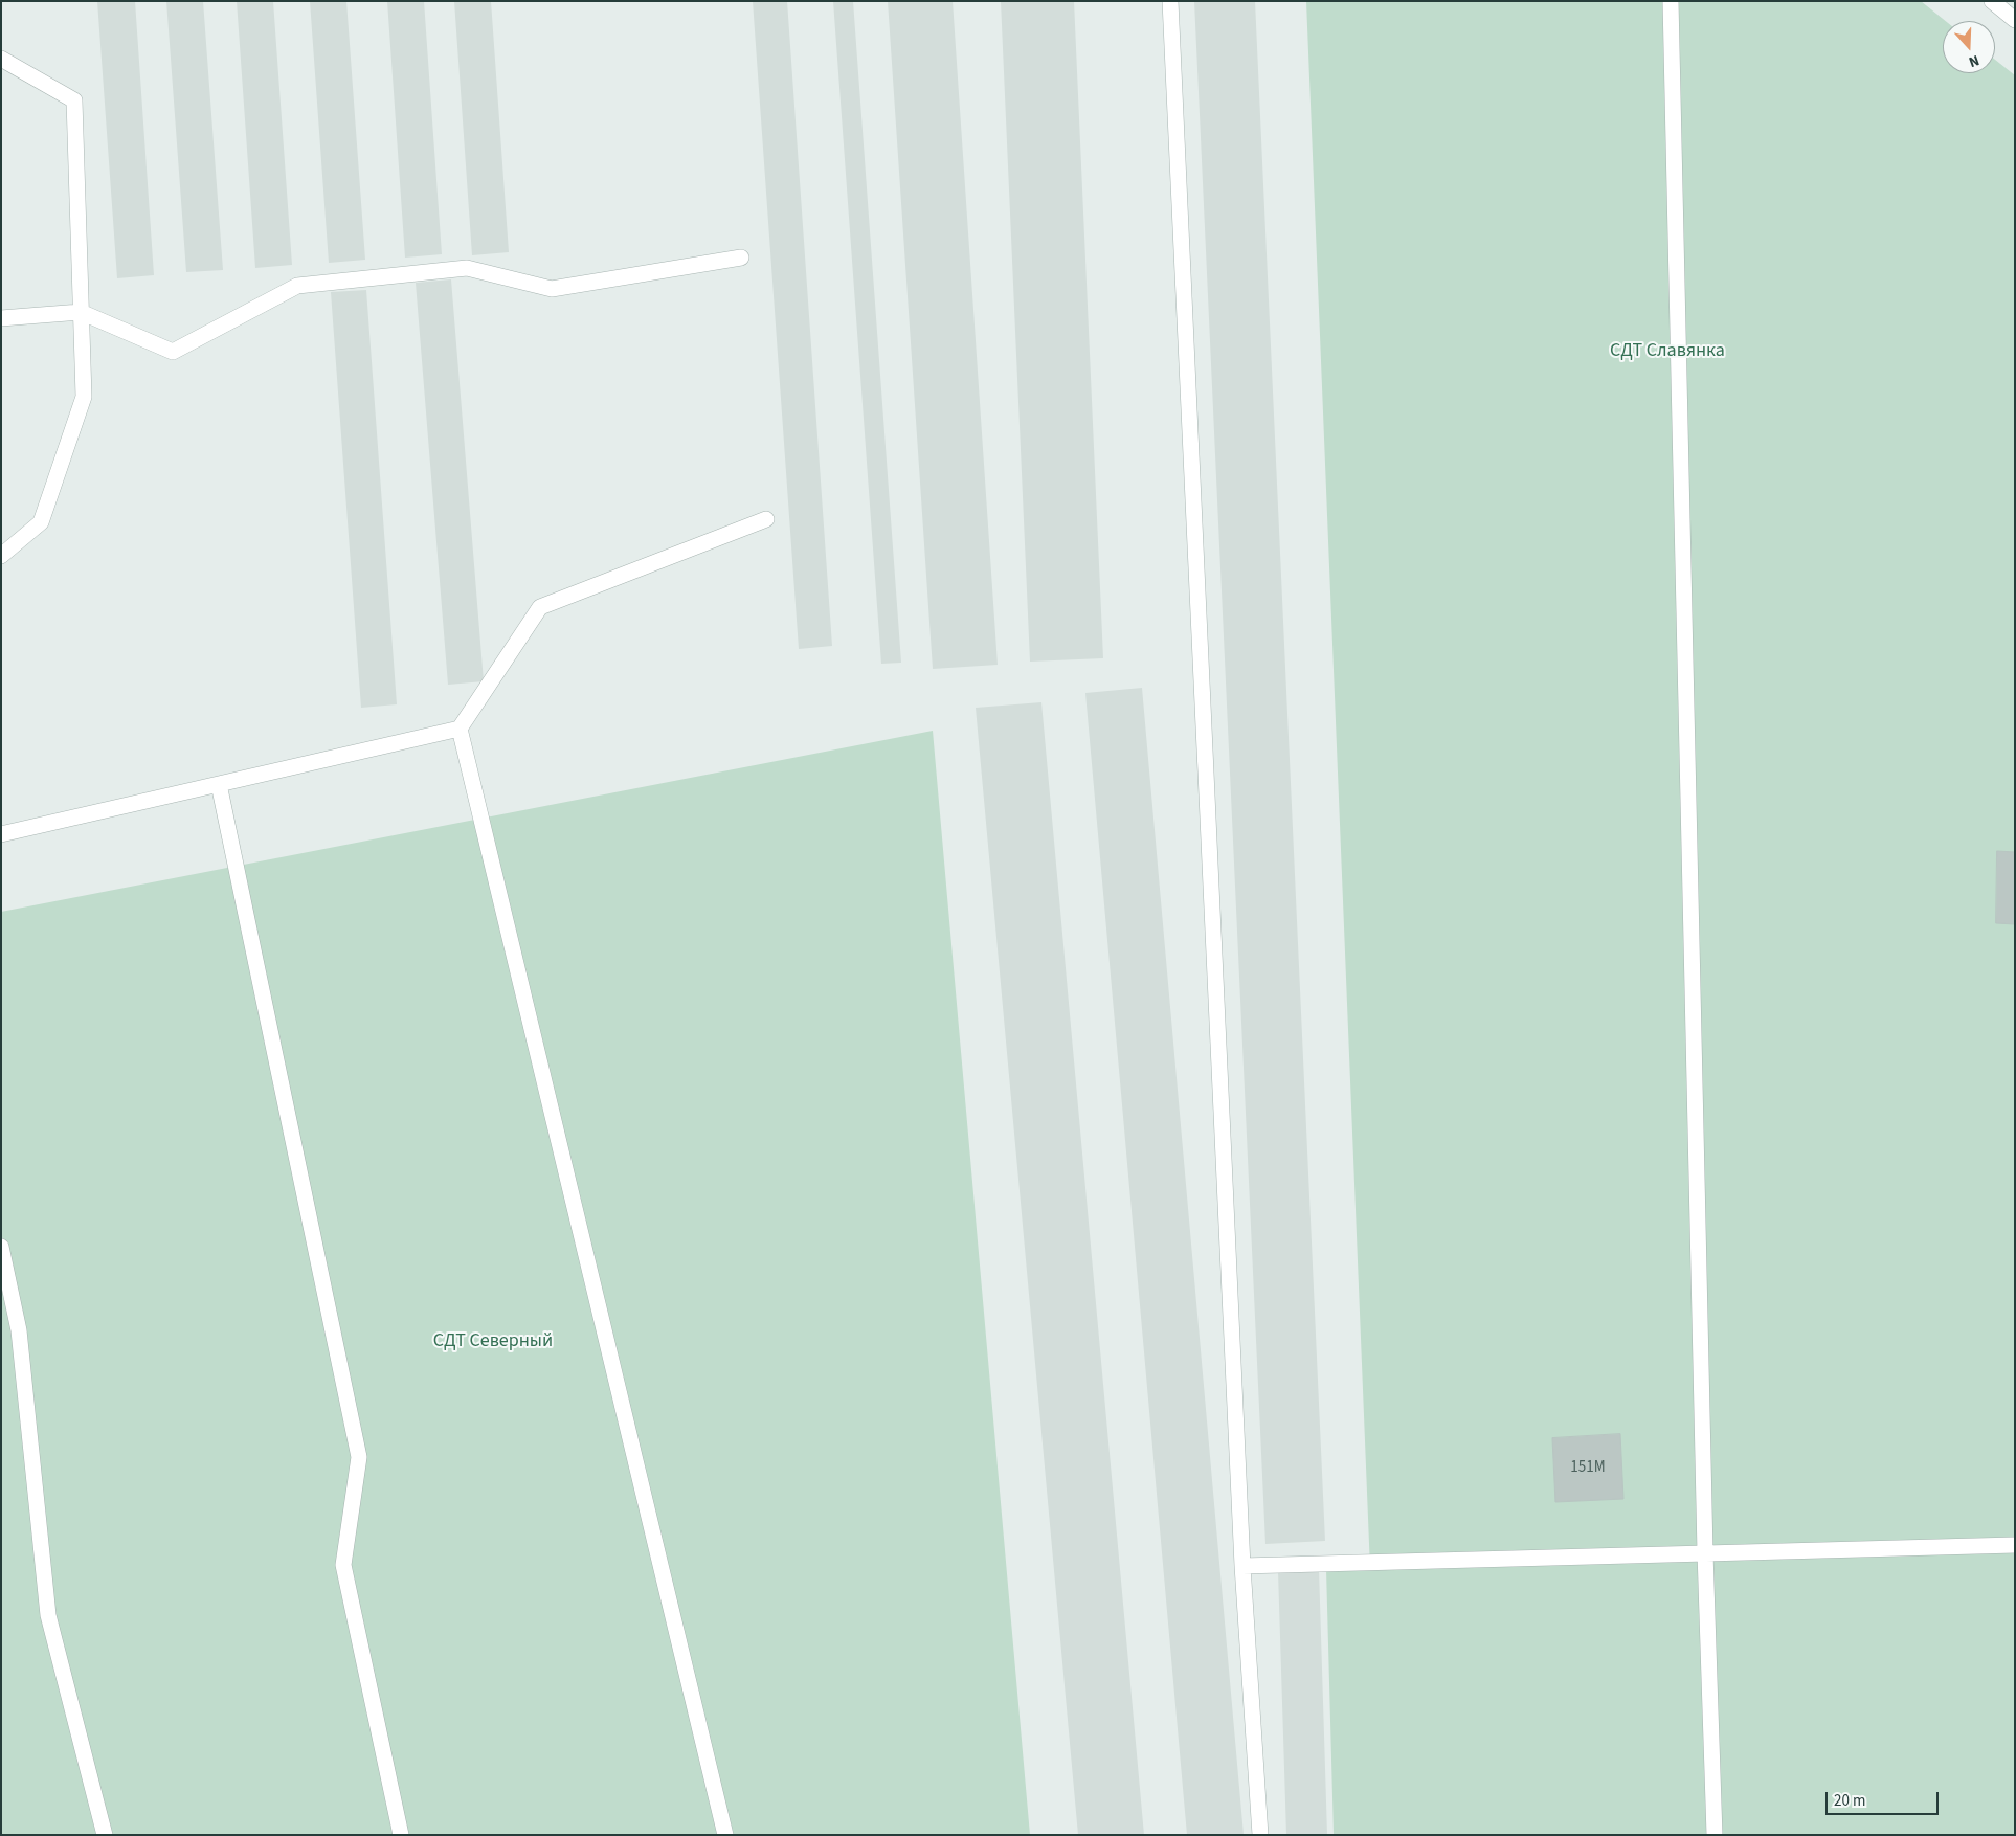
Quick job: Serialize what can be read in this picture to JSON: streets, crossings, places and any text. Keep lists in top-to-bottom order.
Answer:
{
  "parks": ["СДТ Славянка", "СДТ Северный"],
  "house_numbers": ["151М"],
  "scale_bar": "20 m",
  "north": "bottom"
}
